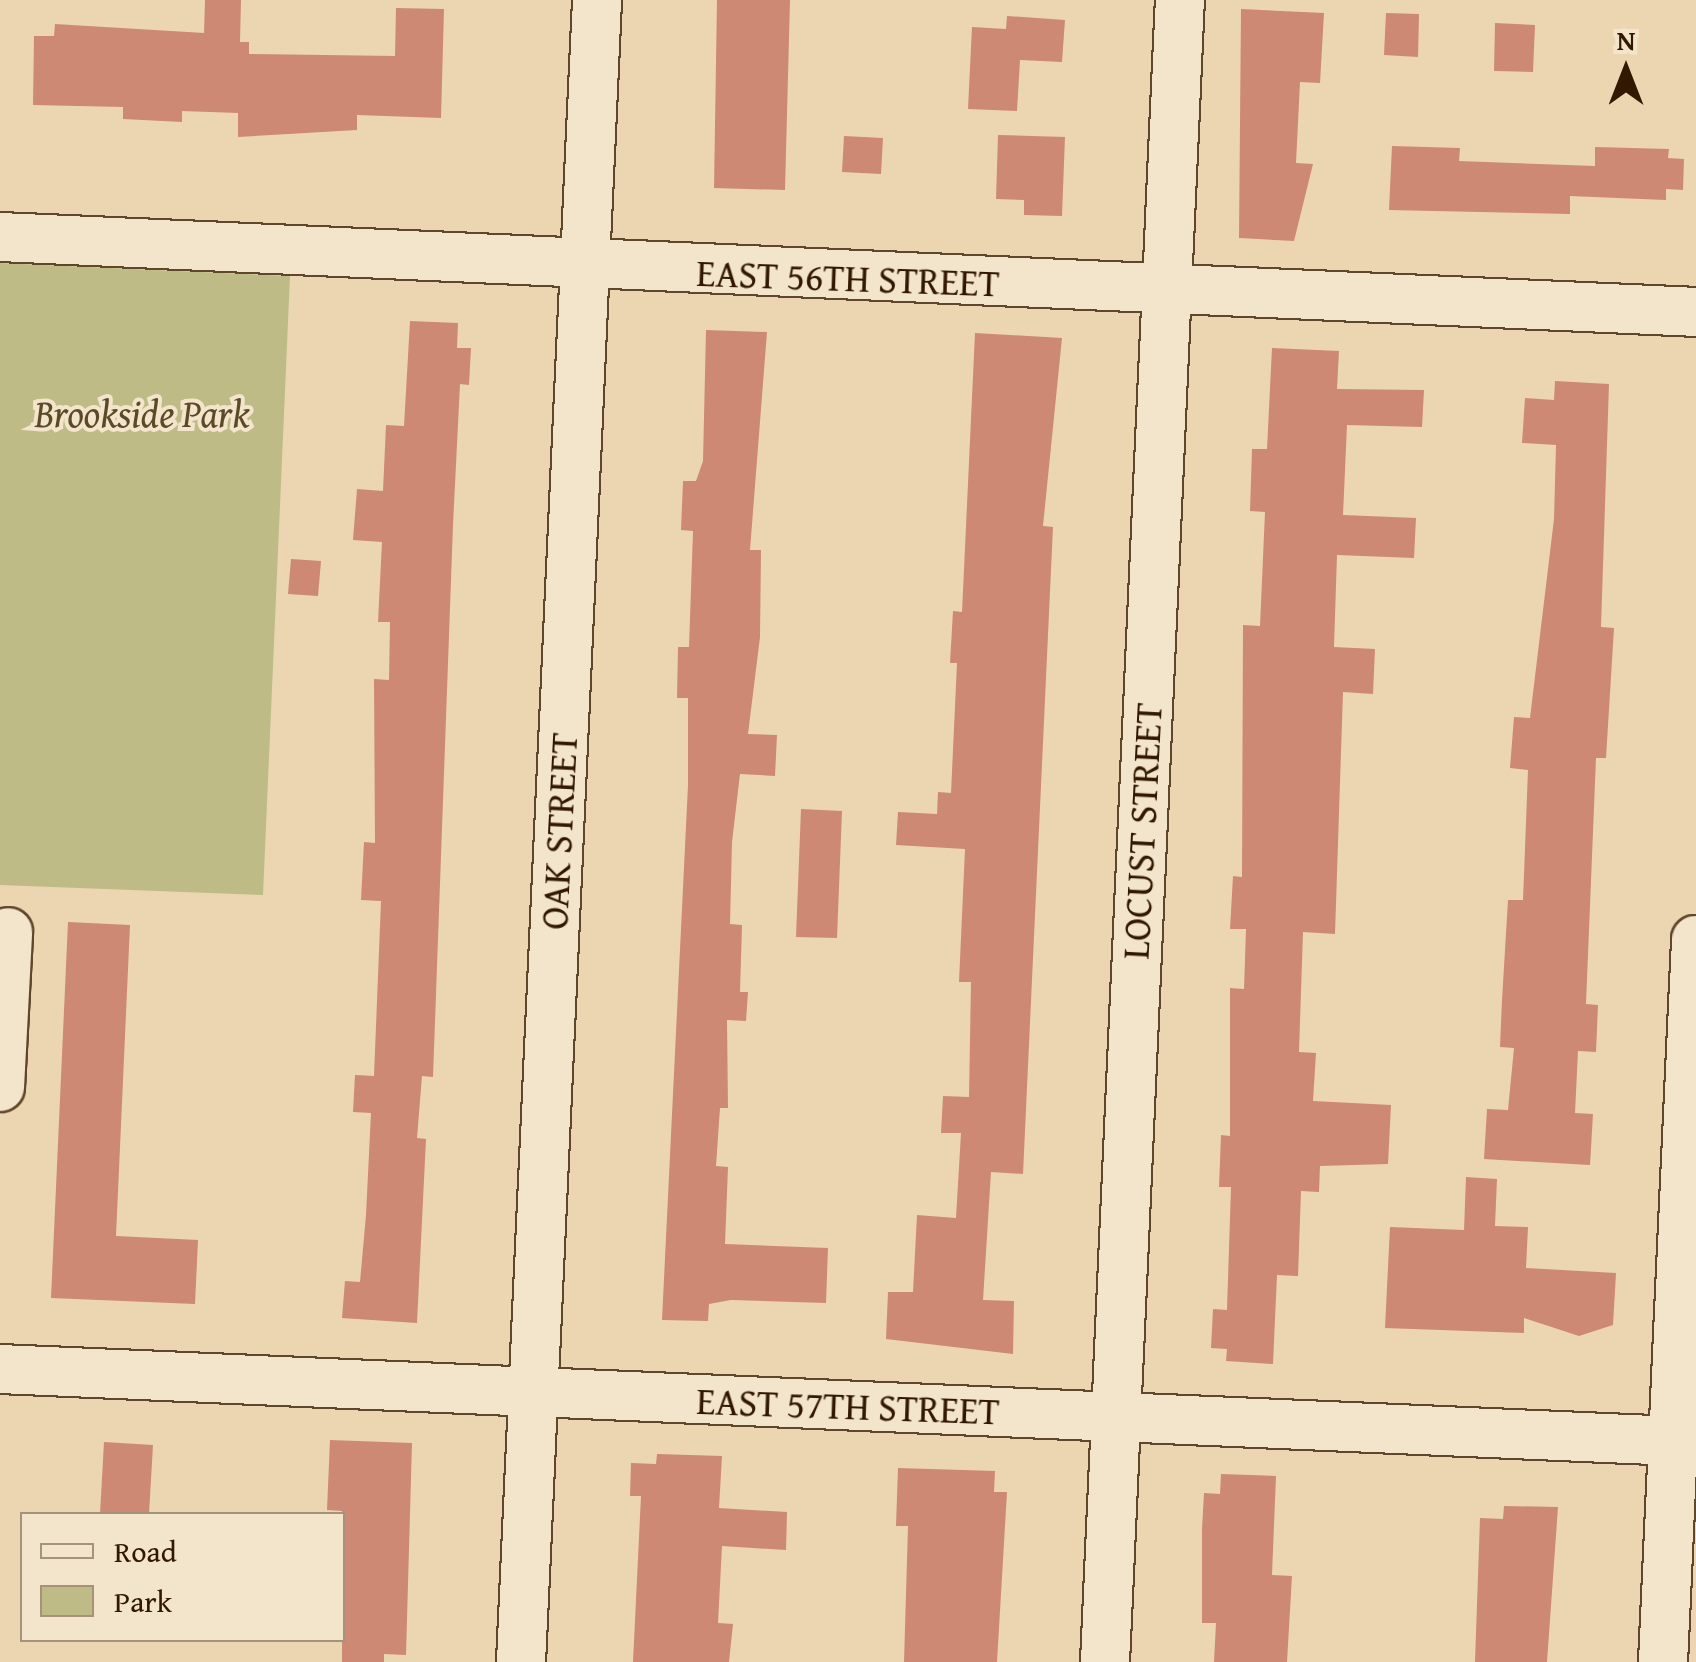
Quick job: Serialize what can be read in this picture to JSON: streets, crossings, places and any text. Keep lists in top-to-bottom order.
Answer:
{
  "streets": {
    "street": [
      "EAST 56TH STREET",
      "OAK STREET",
      "LOCUST STREET",
      "EAST 57TH STREET"
    ]
  },
  "crossings": [
    ["EAST 56TH STREET", "OAK STREET"],
    ["EAST 56TH STREET", "LOCUST STREET"],
    ["OAK STREET", "EAST 57TH STREET"],
    ["LOCUST STREET", "EAST 57TH STREET"]
  ],
  "parks": ["Brookside Park"],
  "legend": ["Road", "Park"],
  "north": "top"
}
